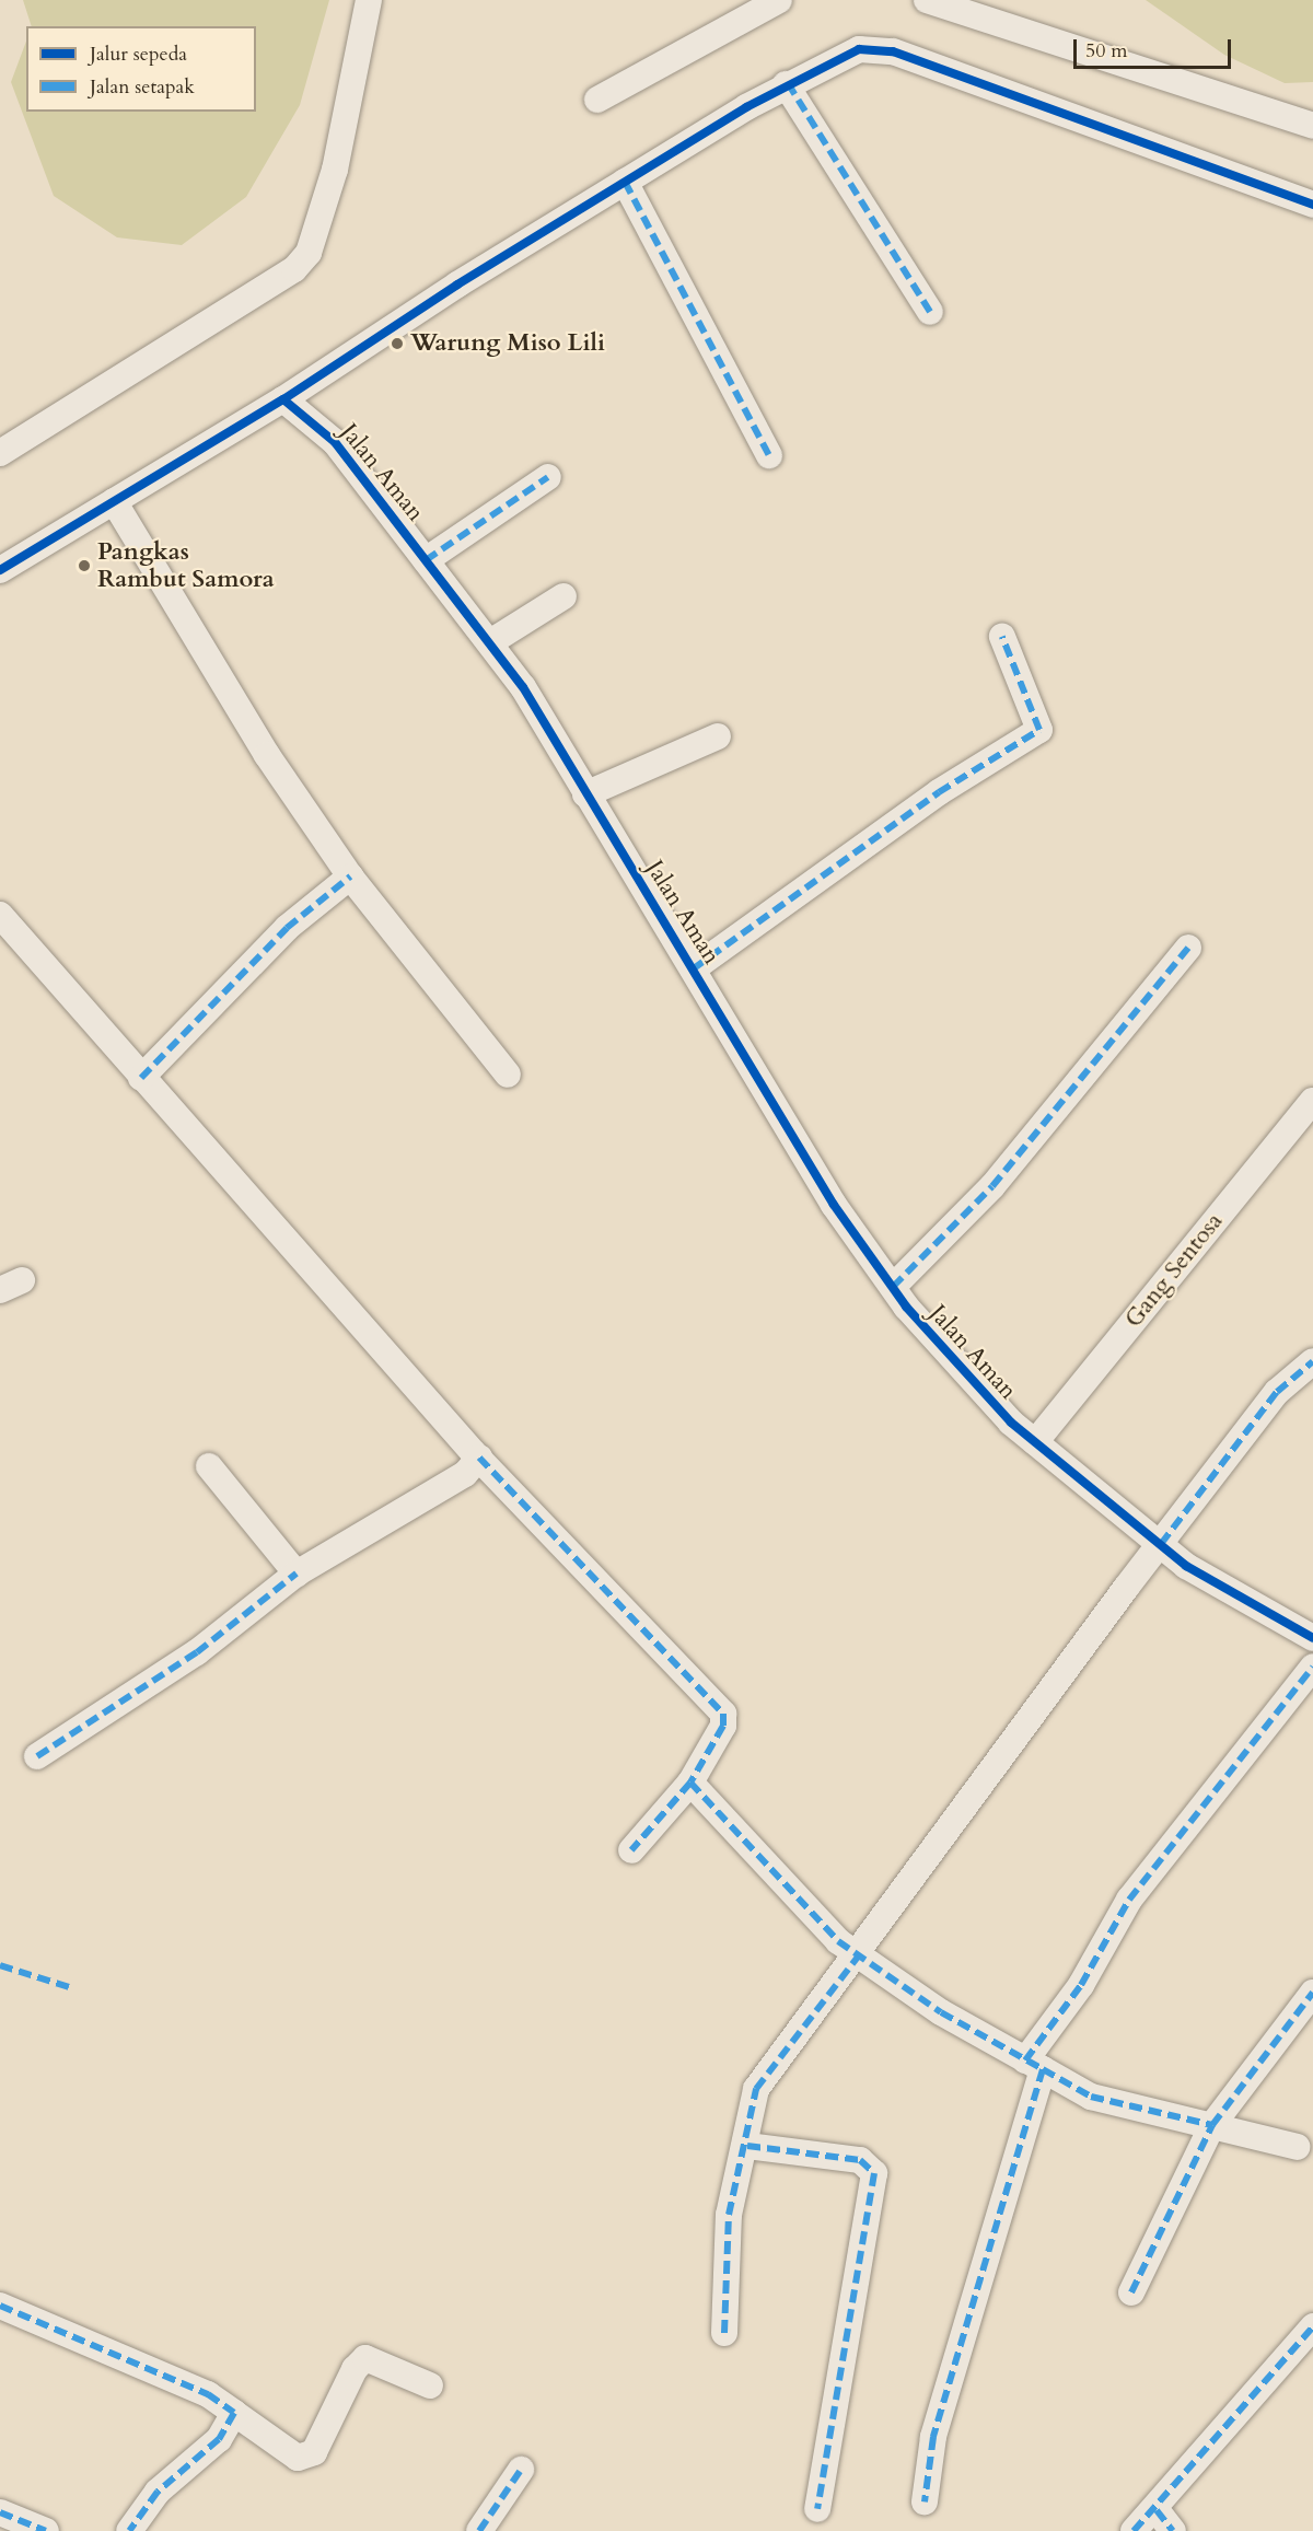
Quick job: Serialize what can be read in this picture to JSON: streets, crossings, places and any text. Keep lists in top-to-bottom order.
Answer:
{
  "streets": {
    "street": ["Jalan Aman", "Gang Sentosa"]
  },
  "crossings": [
    ["Jalan Aman", "Gang Sentosa"]
  ],
  "places": ["Warung Miso Lili", "Pangkas Rambut Samora"],
  "legend": ["Jalur sepeda", "Jalan setapak"],
  "scale_bar": "50 m"
}
